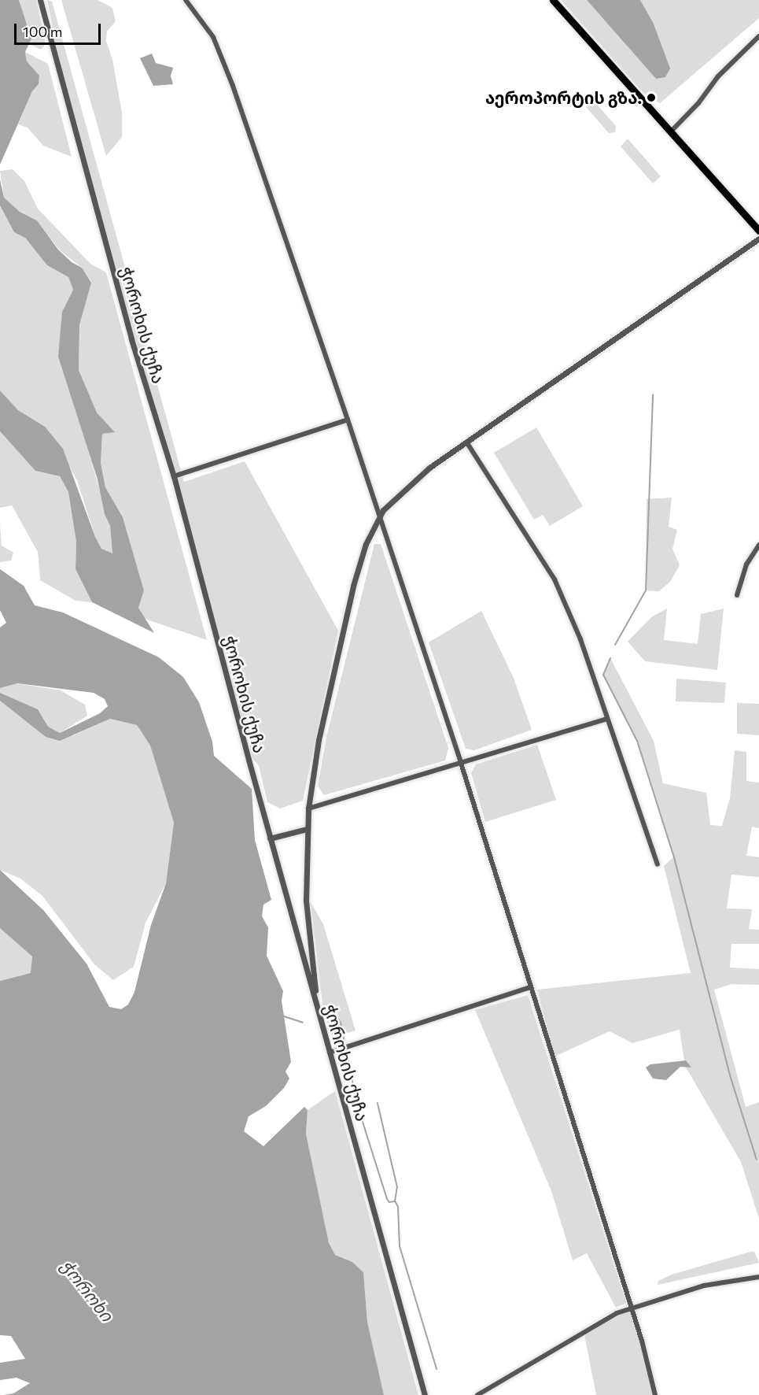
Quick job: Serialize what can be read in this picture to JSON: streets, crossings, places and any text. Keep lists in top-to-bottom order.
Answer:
{
  "streets": {
    "street": ["ჭოროხის ქუჩა"]
  },
  "water": ["ჭოროხი"],
  "places": ["აეროპორტის გზა."],
  "scale_bar": "100 m"
}
